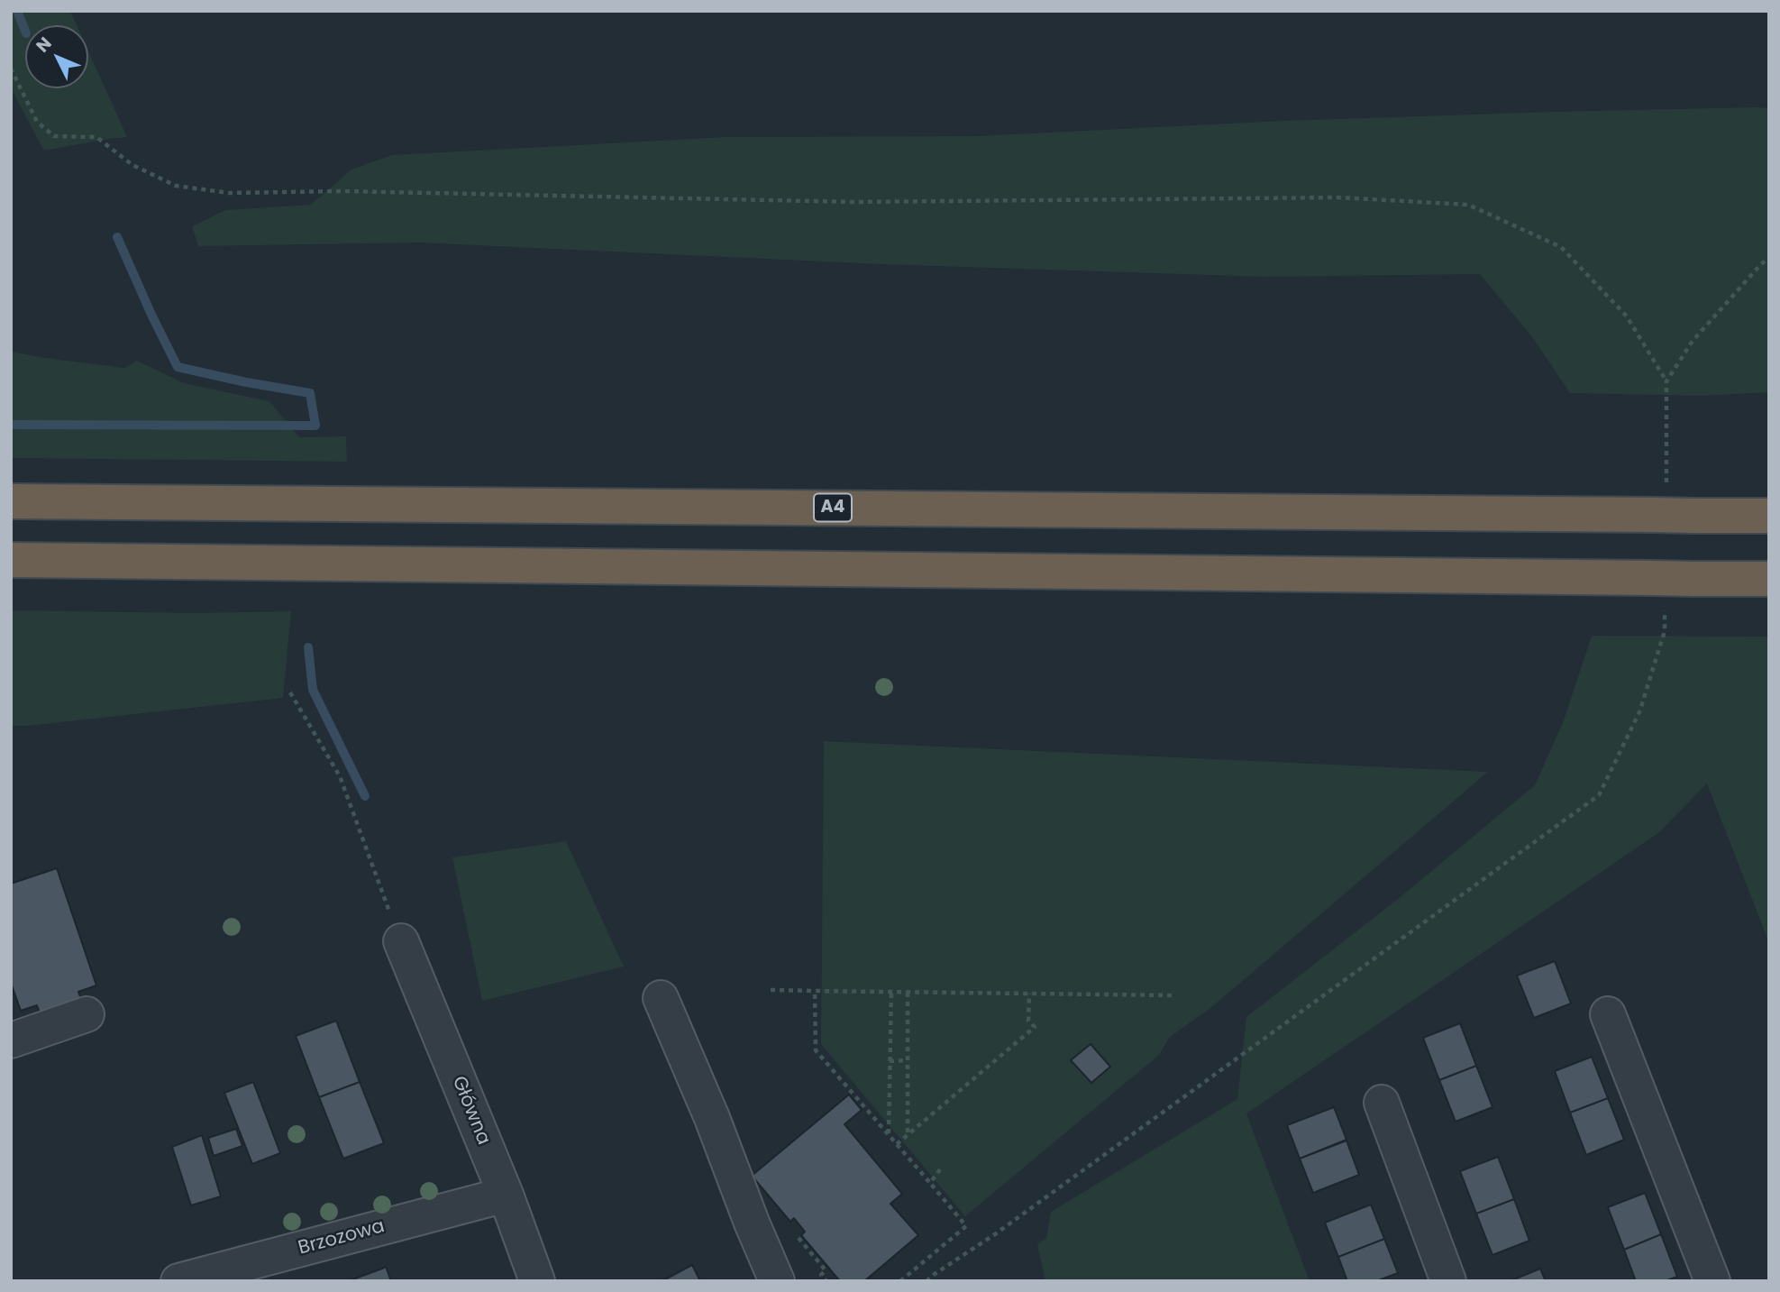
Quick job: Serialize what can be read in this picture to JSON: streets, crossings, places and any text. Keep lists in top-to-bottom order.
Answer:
{
  "streets": {
    "highway": ["A4"],
    "street": ["Główna", "Brzozowa"]
  },
  "crossings": [
    ["Główna", "Brzozowa"]
  ],
  "north": "top left"
}
